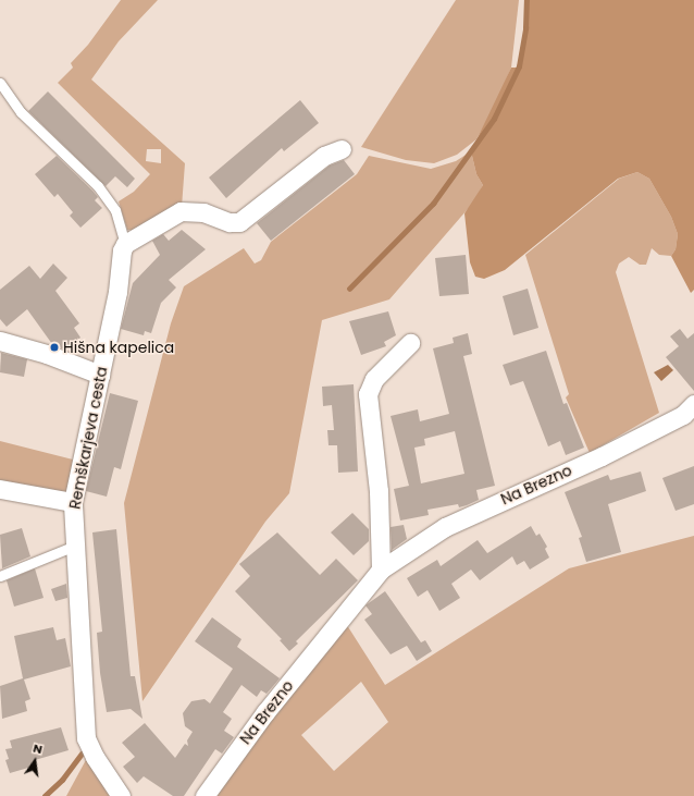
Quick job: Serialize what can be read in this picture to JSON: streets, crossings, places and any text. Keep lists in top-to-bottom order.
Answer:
{
  "streets": {
    "street": ["Remškarjeva cesta", "Na Brezno"]
  },
  "places": ["Hišna kapelica"],
  "north": "top"
}
